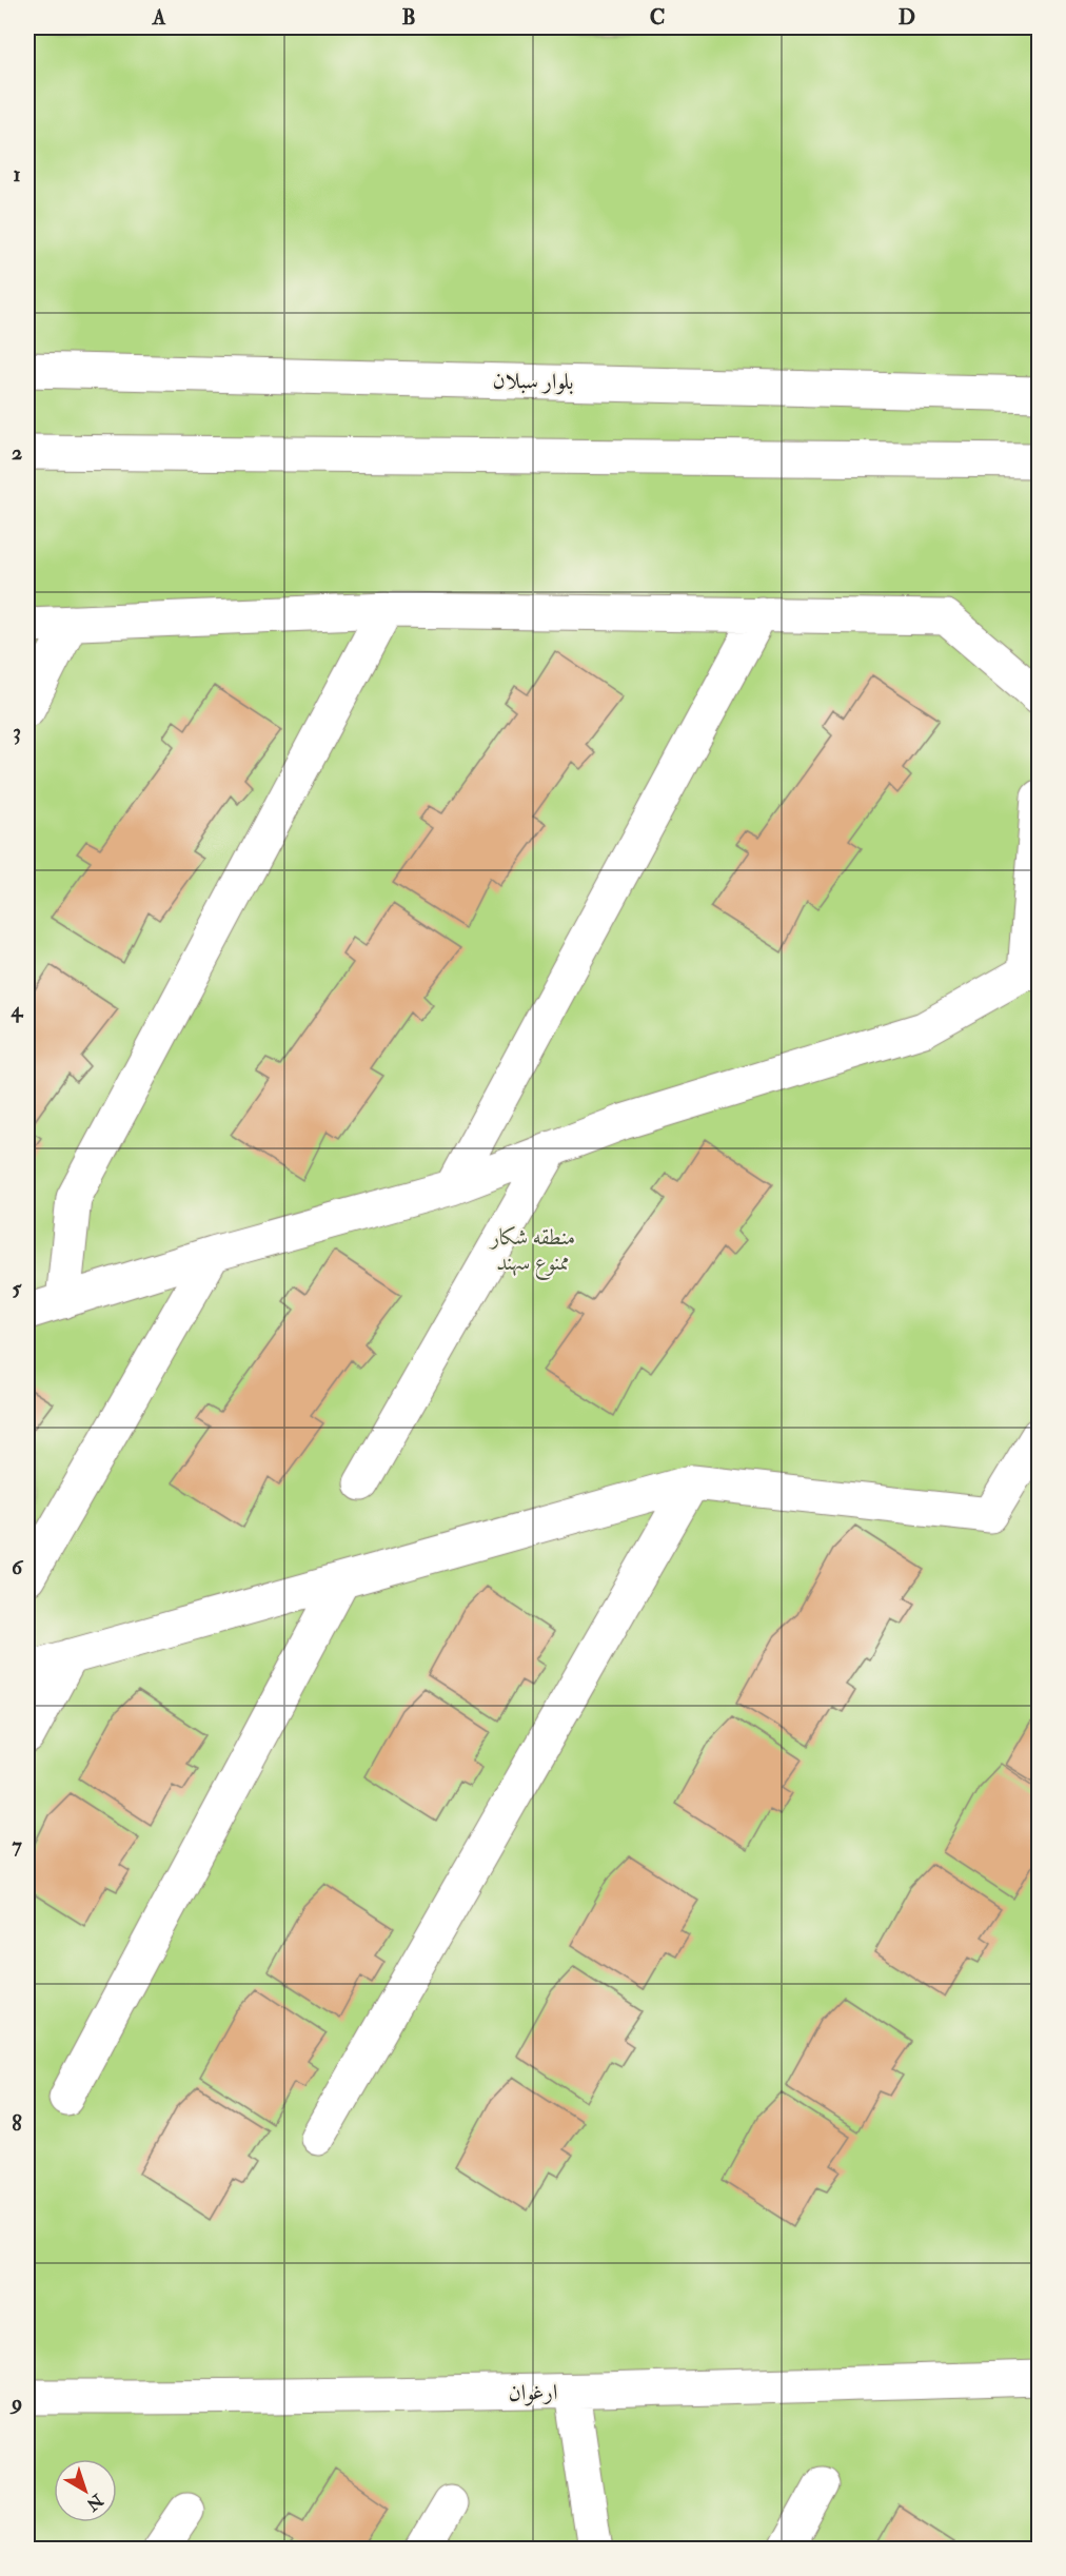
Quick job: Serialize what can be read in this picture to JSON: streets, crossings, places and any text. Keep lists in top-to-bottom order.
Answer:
{
  "streets": {
    "street": ["بلوار سبلان", "ارغوان"]
  },
  "parks": ["منطقه شکار ممنوع سهند"],
  "north": "bottom right",
  "grid": {
    "columns": [
      "A",
      "B",
      "C",
      "D"
    ],
    "rows": [
      "1",
      "2",
      "3",
      "4",
      "5",
      "6",
      "7",
      "8",
      "9"
    ]
  }
}
